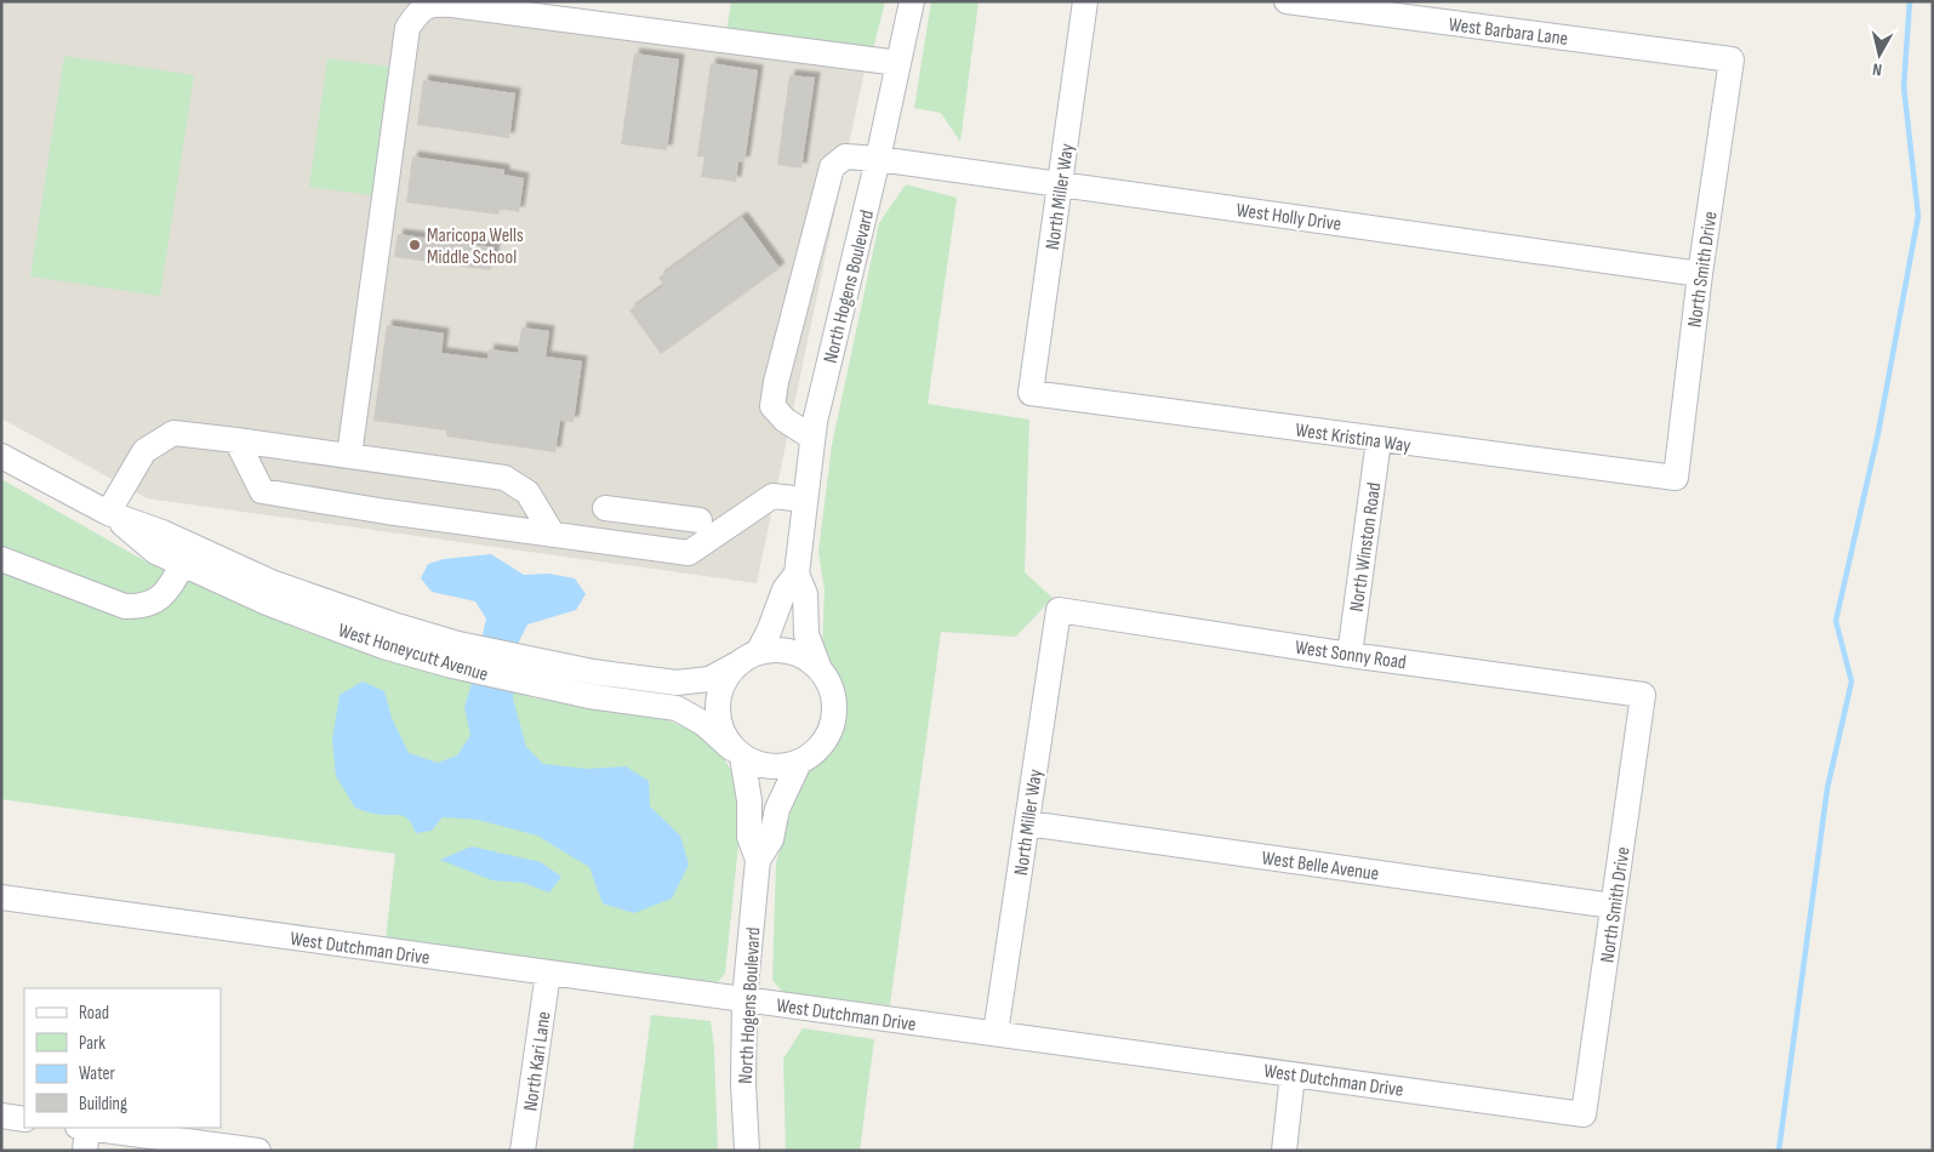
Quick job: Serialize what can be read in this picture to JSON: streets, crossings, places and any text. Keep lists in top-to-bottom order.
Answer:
{
  "streets": {
    "street": [
      "West Barbara Lane",
      "North Miller Way",
      "West Holly Drive",
      "North Smith Drive",
      "North Hogens Boulevard",
      "West Kristina Way",
      "North Winston Road",
      "West Honeycutt Avenue",
      "West Sonny Road",
      "West Belle Avenue",
      "West Dutchman Drive",
      "North Kari Lane"
    ]
  },
  "crossings": [
    ["West Barbara Lane", "North Smith Drive"],
    ["North Miller Way", "West Holly Drive"],
    ["North Miller Way", "West Kristina Way"],
    ["North Miller Way", "West Sonny Road"],
    ["North Miller Way", "West Belle Avenue"],
    ["North Miller Way", "West Dutchman Drive"],
    ["West Holly Drive", "North Smith Drive"],
    ["West Holly Drive", "North Hogens Boulevard"],
    ["North Smith Drive", "West Kristina Way"],
    ["North Smith Drive", "West Sonny Road"],
    ["North Smith Drive", "West Belle Avenue"],
    ["North Smith Drive", "West Dutchman Drive"],
    ["North Hogens Boulevard", "West Honeycutt Avenue"],
    ["North Hogens Boulevard", "West Dutchman Drive"],
    ["West Kristina Way", "North Winston Road"],
    ["North Winston Road", "West Sonny Road"],
    ["West Dutchman Drive", "North Kari Lane"]
  ],
  "places": ["Maricopa Wells Middle School"],
  "legend": [
    "Road",
    "Park",
    "Water",
    "Building"
  ],
  "north": "bottom"
}
